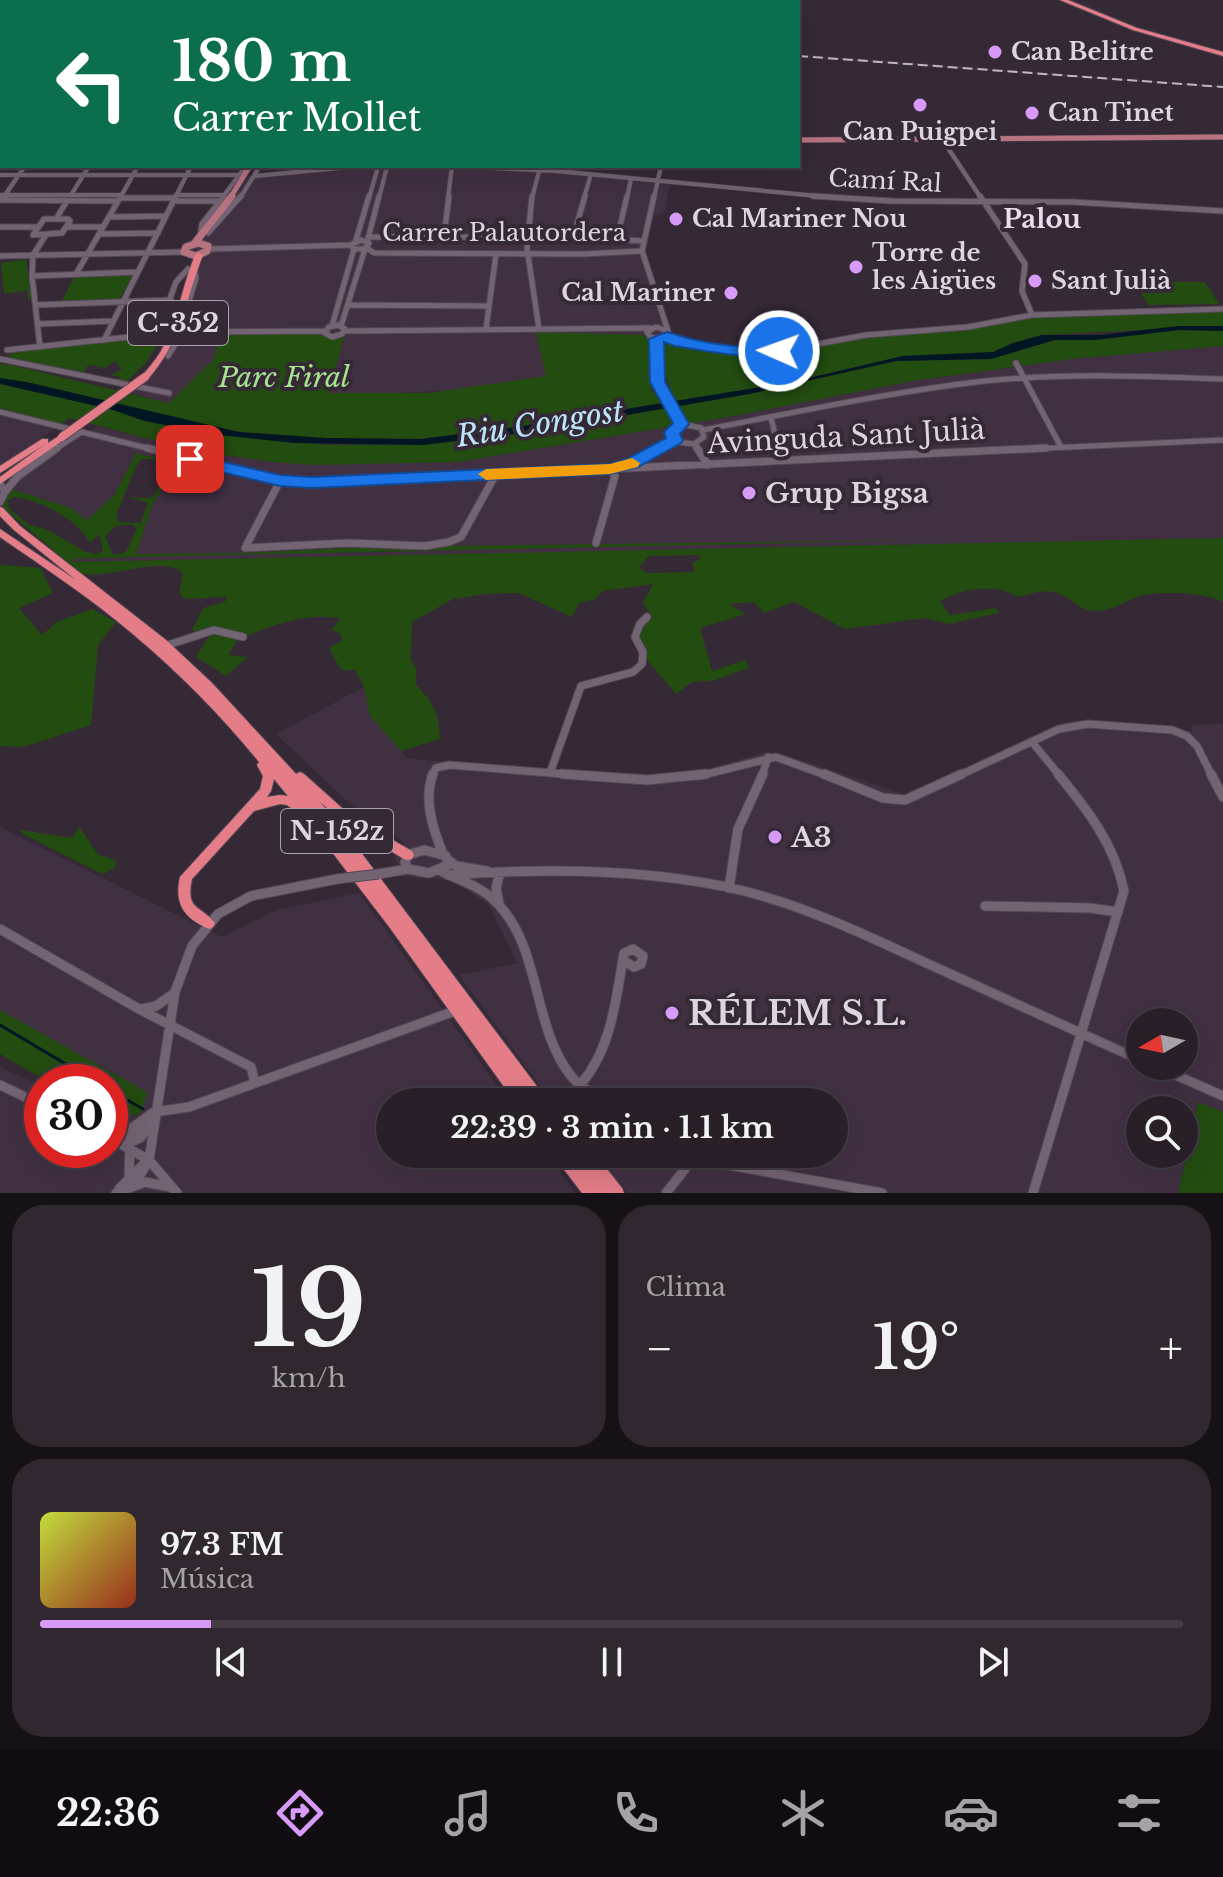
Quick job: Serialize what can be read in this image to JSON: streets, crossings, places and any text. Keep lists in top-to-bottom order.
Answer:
{
  "streets": {
    "highway": ["C-352", "N-152z"],
    "street": ["Camí Ral", "Carrer Palautordera", "Avinguda Sant Julià"]
  },
  "districts": ["Palou"],
  "water": ["Riu Congost"],
  "parks": ["Parc Firal"],
  "places": [
    "Can Belitre",
    "Can Puigpei",
    "Can Tinet",
    "Cal Mariner Nou",
    "Torre de les Aigües",
    "Sant Julià",
    "Cal Mariner",
    "Grup Bigsa",
    "A3",
    "RÉLEM S.L."
  ],
  "north": "left",
  "page": {
    "turn": ["180 m", "Carrer Mollet"],
    "limit": "30",
    "trip": "22:39 · 3 min · 1.1 km",
    "tile": [
      ["19", "km/h"],
      "Clima"
    ],
    "heat": ["−", "19°", "+"],
    "song": ["97.3 FM", "Música"],
    "tabs": "22:36"
  }
}
